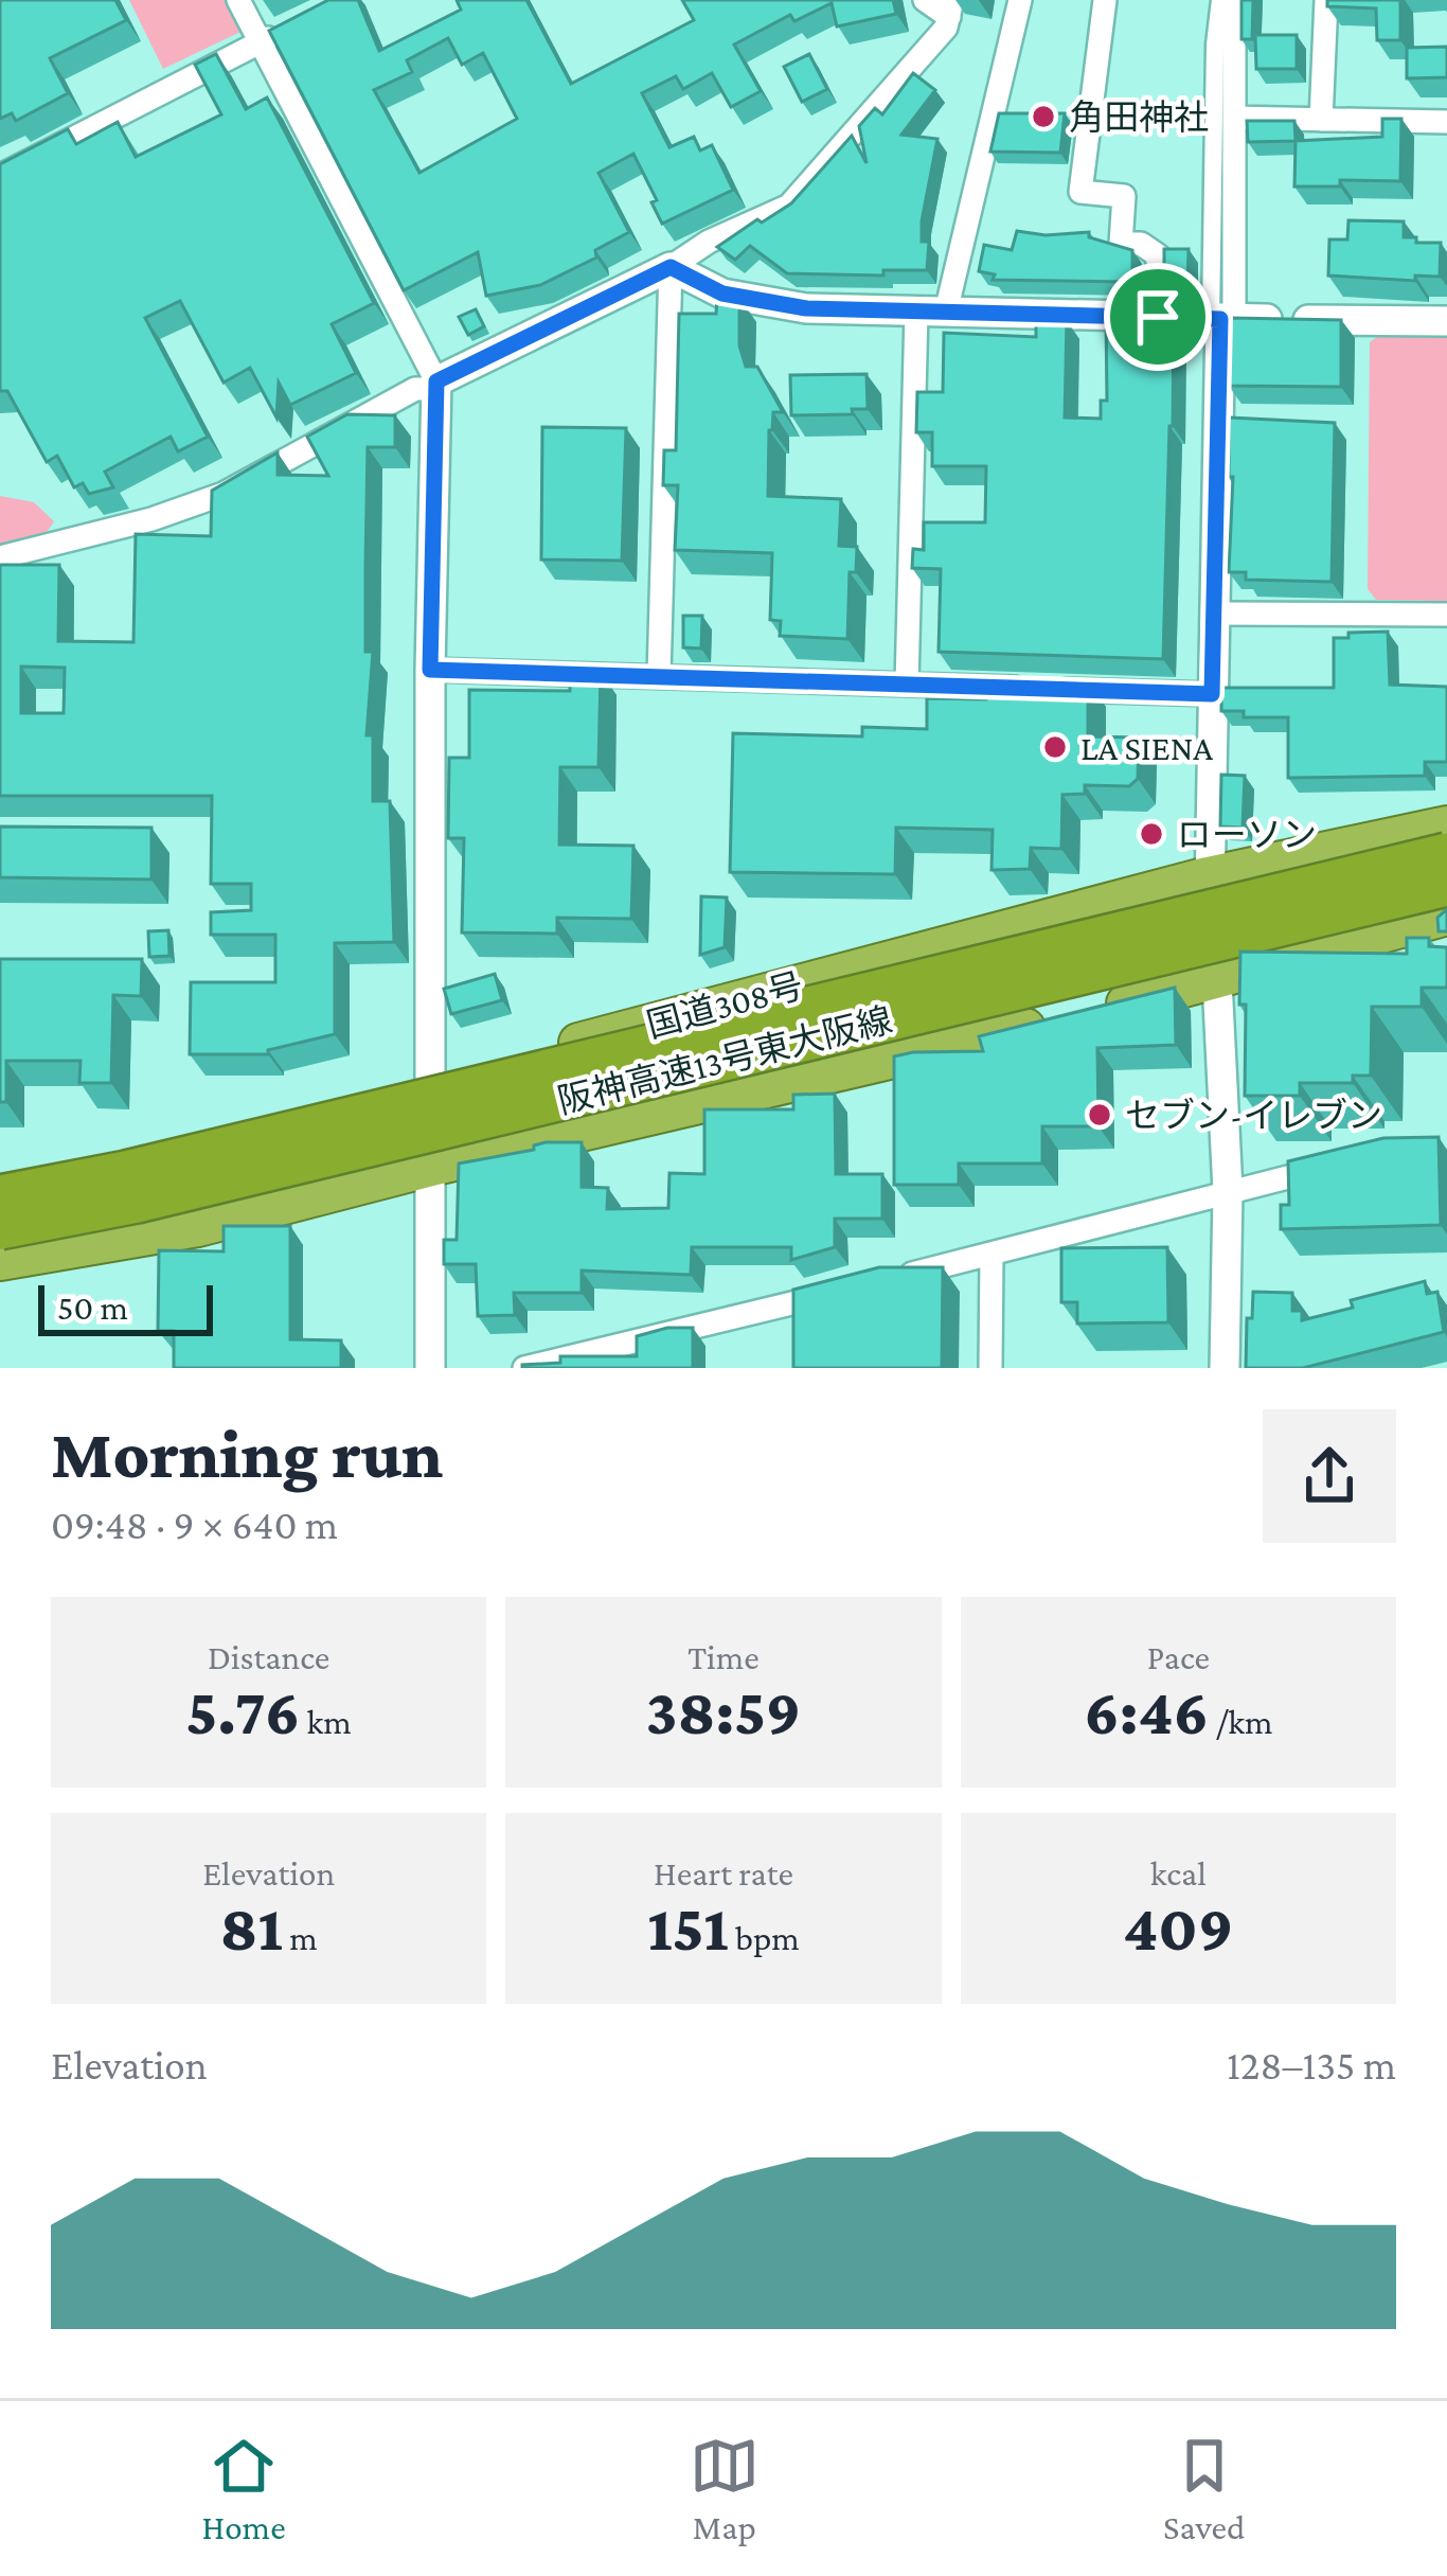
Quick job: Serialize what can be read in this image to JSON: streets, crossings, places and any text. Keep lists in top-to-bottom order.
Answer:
{
  "streets": {
    "highway": ["国道308号", "阪神高速13号東大阪線"]
  },
  "places": [
    "角田神社",
    "LA SIENA",
    "ローソン",
    "セブン-イレブン"
  ],
  "scale_bar": "50 m",
  "page": {
    "scale": "50 m",
    "heading": ["Morning run", "09:48 · 9 × 640 m"],
    "stats": [
      ["Distance", "5.76 km"],
      ["Time", "38:59"],
      ["Pace", "6:46 /km"],
      ["Elevation", "81 m"],
      ["Heart rate", "151 bpm"],
      ["kcal", "409"]
    ],
    "chart": ["Elevation", "128–135 m"],
    "tabs": ["Home", "Map", "Saved"]
  }
}
